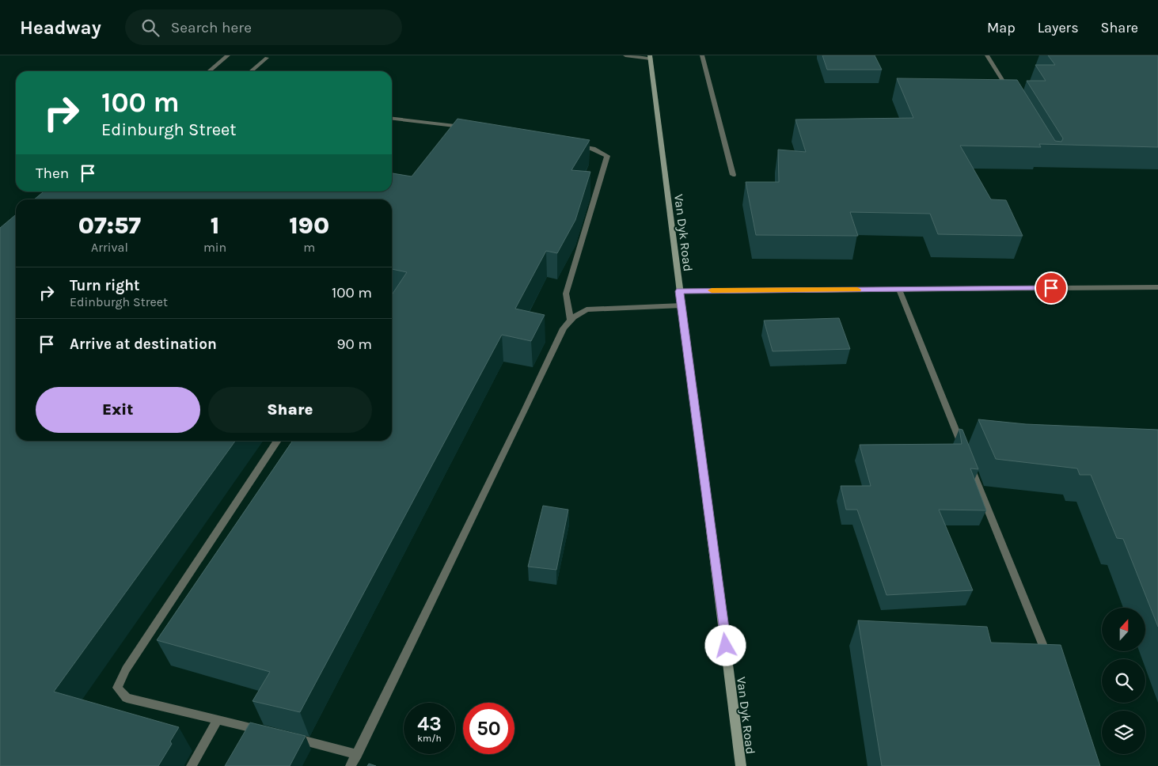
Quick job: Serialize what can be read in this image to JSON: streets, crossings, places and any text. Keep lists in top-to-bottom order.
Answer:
{
  "streets": {
    "main road": ["Van Dyk Road"]
  },
  "north": "top",
  "page": {
    "header": "Headway",
    "search": "Search here",
    "nav": ["Map", "Layers", "Share"],
    "turn": ["100 m", "Edinburgh Street"],
    "then": "Then",
    "eta": [
      "07:57",
      "Arrival",
      "1",
      "min",
      "190",
      "m"
    ],
    "list": [
      {
        "name": "Turn right",
        "note": "Edinburgh Street",
        "value": "100 m"
      },
      {
        "name": "Arrive at destination",
        "value": "90 m"
      }
    ],
    "buttons": ["Exit", "Share"],
    "speed": "43 km/h",
    "limit": "50"
  }
}
